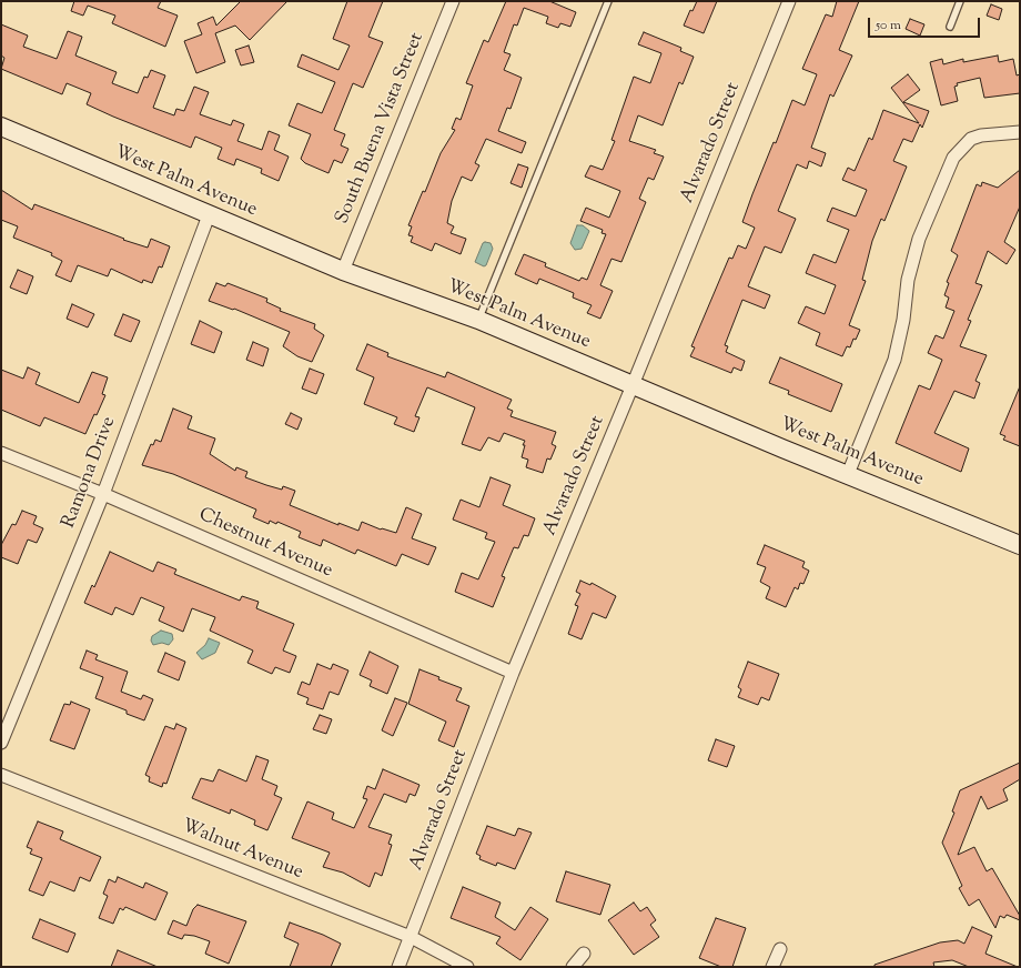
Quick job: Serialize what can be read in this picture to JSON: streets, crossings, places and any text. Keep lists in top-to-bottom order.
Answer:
{
  "streets": {
    "street": [
      "South Buena Vista Street",
      "Alvarado Street",
      "West Palm Avenue",
      "Ramona Drive",
      "Chestnut Avenue",
      "Walnut Avenue"
    ]
  },
  "crossings": [
    ["South Buena Vista Street", "West Palm Avenue"],
    ["Alvarado Street", "West Palm Avenue"],
    ["Alvarado Street", "Chestnut Avenue"],
    ["Alvarado Street", "Walnut Avenue"],
    ["West Palm Avenue", "Ramona Drive"],
    ["Ramona Drive", "Chestnut Avenue"]
  ],
  "scale_bar": "50 m"
}
